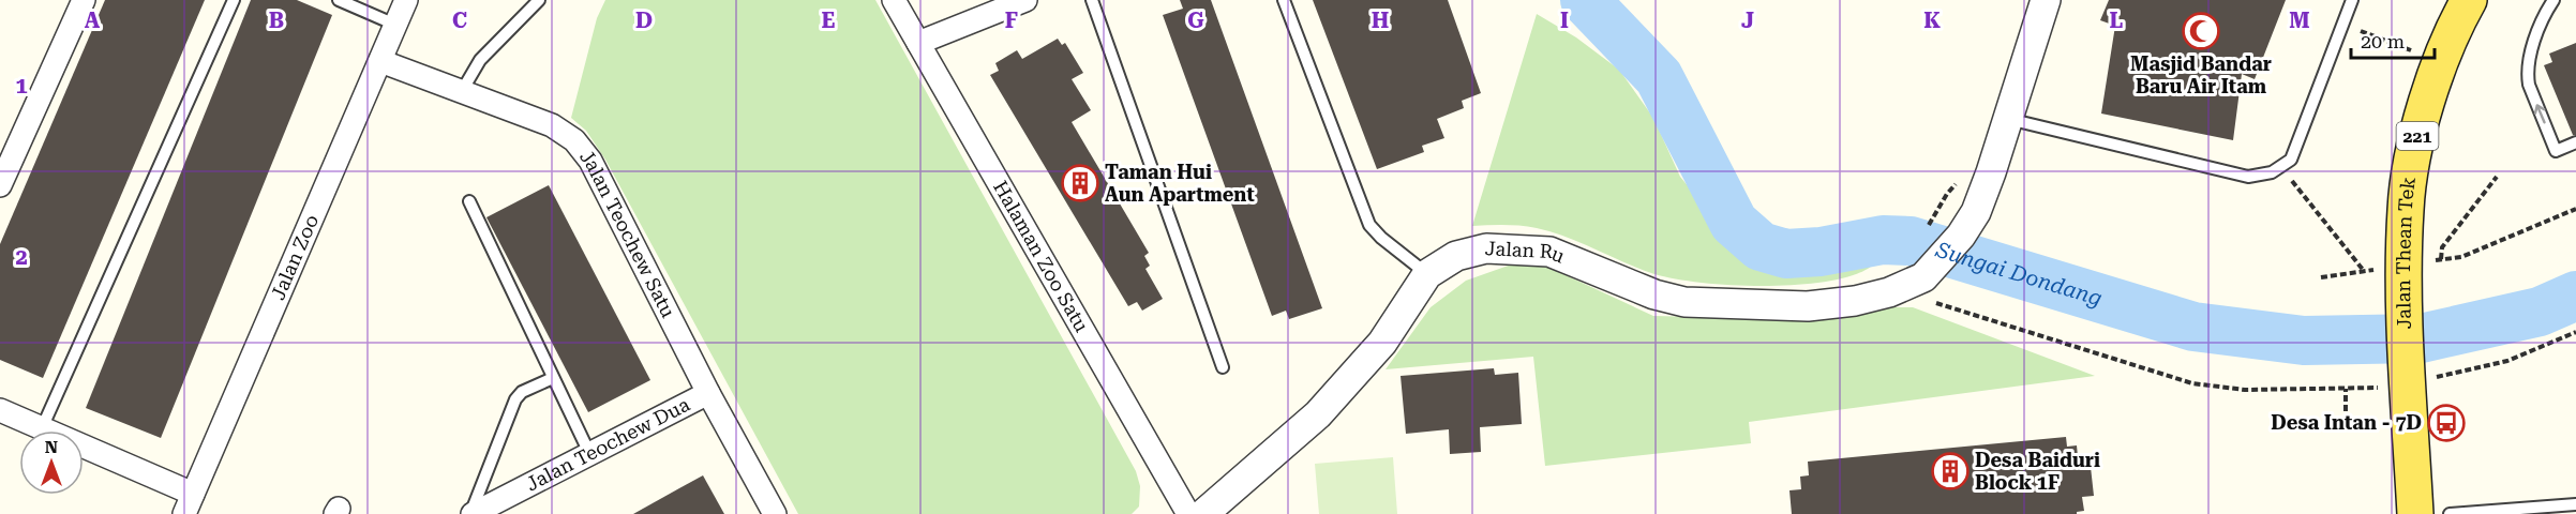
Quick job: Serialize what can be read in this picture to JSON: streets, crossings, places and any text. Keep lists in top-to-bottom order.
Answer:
{
  "streets": {
    "main road": ["221", "Jalan Thean Tek"],
    "street": [
      "Jalan Teochew Satu",
      "Jalan Ru",
      "Jalan Zoo",
      "Halaman Zoo Satu",
      "Jalan Teochew Dua"
    ]
  },
  "crossings": [
    ["Jalan Teochew Satu", "Jalan Zoo"],
    ["Jalan Teochew Satu", "Jalan Teochew Dua"]
  ],
  "water": ["Sungai Dondang"],
  "places": {
    "mosque": ["Masjid Bandar Baru Air Itam"],
    "building": ["Taman Hui Aun Apartment", "Desa Baiduri Block 1F"],
    "bus stop": ["Desa Intan - 7D"]
  },
  "scale_bar": "20 m",
  "north": "top",
  "grid": {
    "columns": [
      "A",
      "B",
      "C",
      "D",
      "E",
      "F",
      "G",
      "H",
      "I",
      "J",
      "K",
      "L",
      "M"
    ],
    "rows": ["1", "2"]
  }
}
